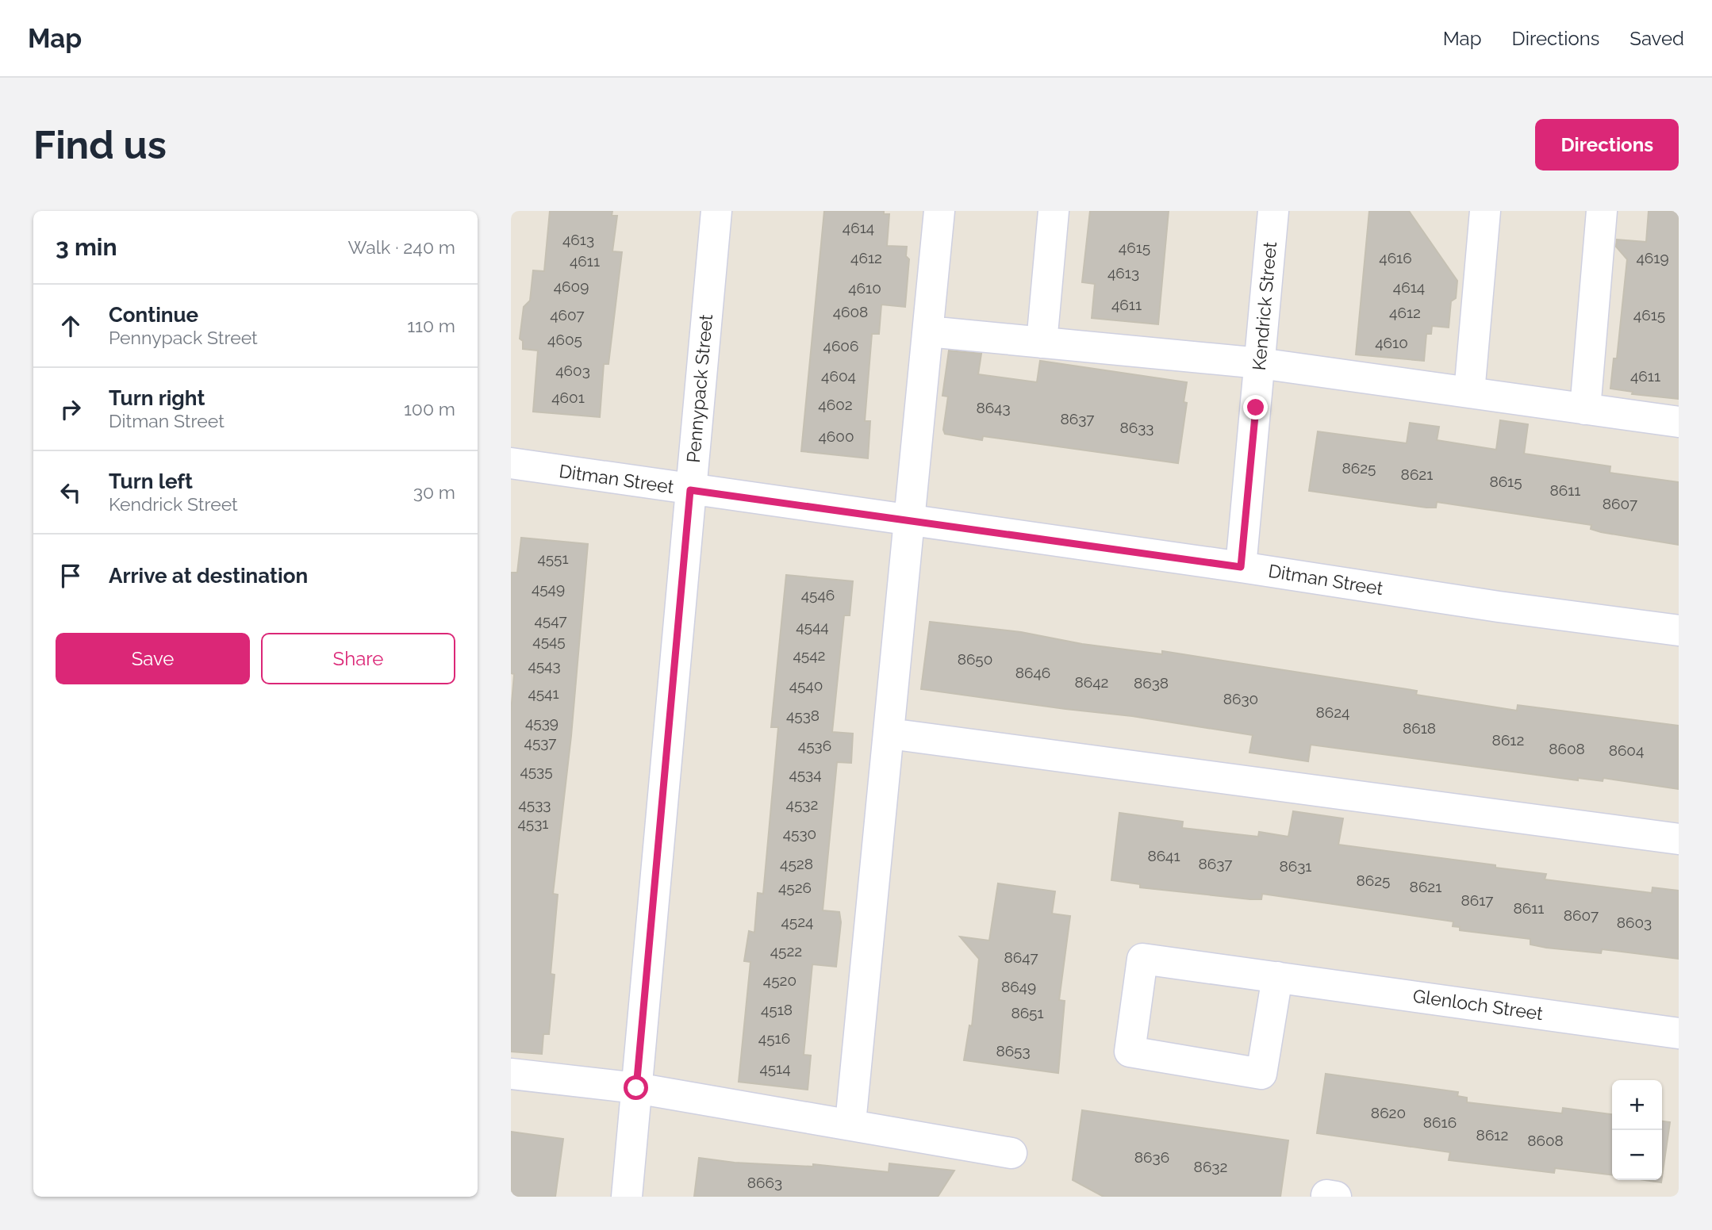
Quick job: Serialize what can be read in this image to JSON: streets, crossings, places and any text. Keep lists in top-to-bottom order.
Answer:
{
  "streets": {
    "street": [
      "Kendrick Street",
      "Pennypack Street",
      "Ditman Street",
      "Glenloch Street"
    ]
  },
  "crossings": [
    ["Kendrick Street", "Ditman Street"],
    ["Pennypack Street", "Ditman Street"]
  ],
  "house_numbers": [
    "4614",
    "4613",
    "4615",
    "4612",
    "4616",
    "4619",
    "4611",
    "4613",
    "4609",
    "4614",
    "4610",
    "4611",
    "4608",
    "4612",
    "4607",
    "4615",
    "4605",
    "4610",
    "4606",
    "4603",
    "4604",
    "4611",
    "4601",
    "4602",
    "8643",
    "8637",
    "8633",
    "4600",
    "8625",
    "8621",
    "8615",
    "8611",
    "8607",
    "4551",
    "4549",
    "4546",
    "4547",
    "4544",
    "4545",
    "4542",
    "8650",
    "4543",
    "8646",
    "8642",
    "8638",
    "4540",
    "4541",
    "8630",
    "8624",
    "4538",
    "4539",
    "8618",
    "8612",
    "4537",
    "4536",
    "8608",
    "8604",
    "4535",
    "4534",
    "4533",
    "4532",
    "4531",
    "4530",
    "8641",
    "4528",
    "8637",
    "8631",
    "8625",
    "8621",
    "4526",
    "8617",
    "8611",
    "8607",
    "4524",
    "8603",
    "4522",
    "8647",
    "4520",
    "8649",
    "4518",
    "8651",
    "4516",
    "8653",
    "4514",
    "8620",
    "8616",
    "8612",
    "8608",
    "8636",
    "8632",
    "8663"
  ],
  "page": {
    "header": "Map",
    "nav": ["Map", "Directions", "Saved"],
    "buttons": [
      "Directions",
      ["Save", "Share"]
    ],
    "title": "Find us",
    "heading": ["3 min", "Walk · 240 m"],
    "list": [
      ["Continue", "Pennypack Street", "110 m"],
      ["Turn right", "Ditman Street", "100 m"],
      ["Turn left", "Kendrick Street", "30 m"],
      "Arrive at destination"
    ],
    "map_buttons": ["+", "−"]
  }
}
